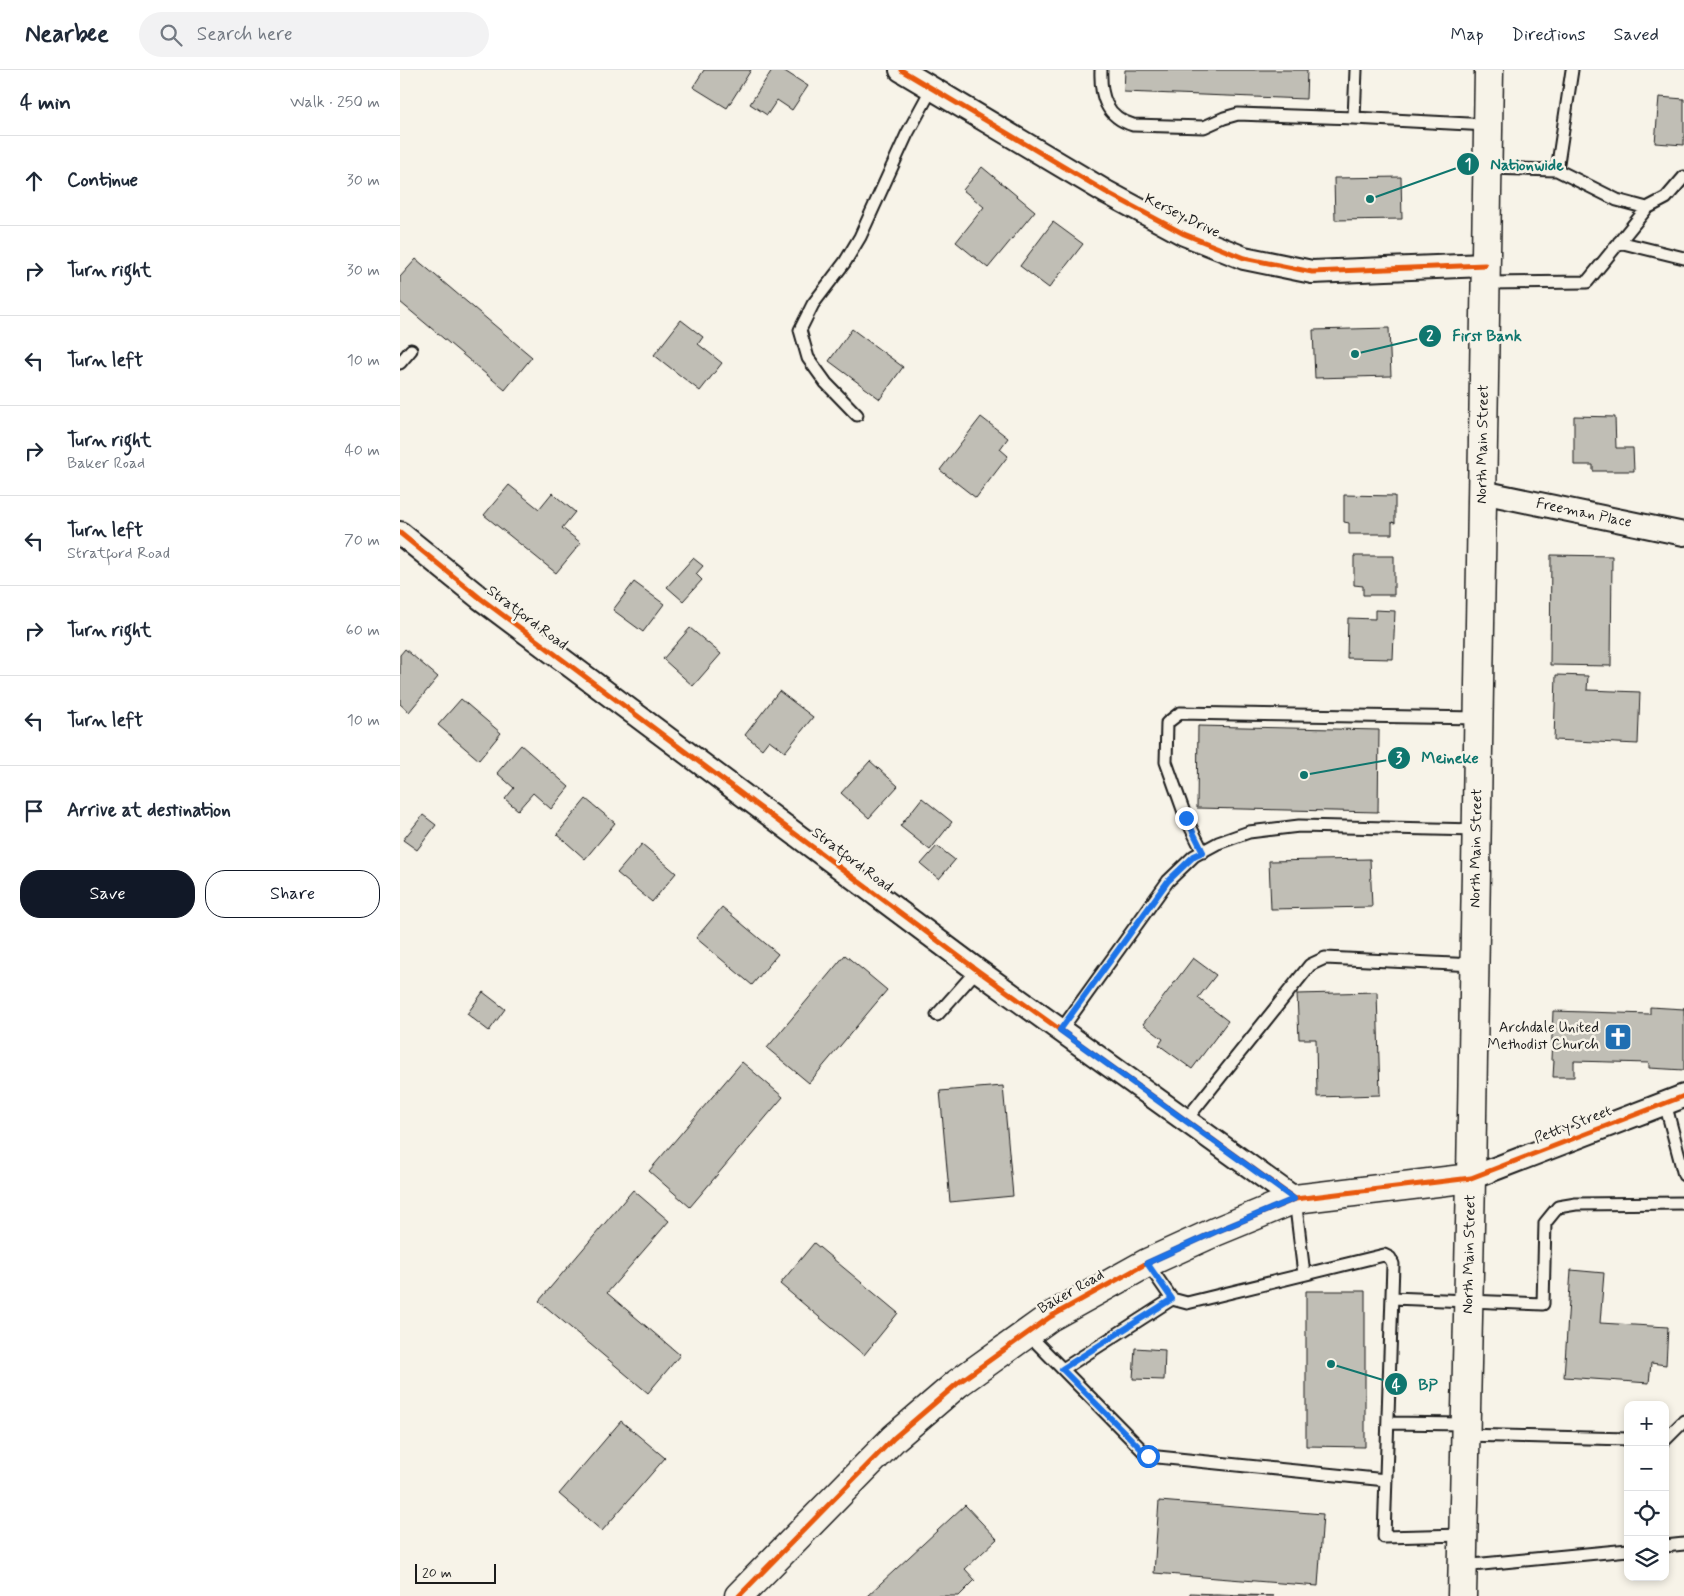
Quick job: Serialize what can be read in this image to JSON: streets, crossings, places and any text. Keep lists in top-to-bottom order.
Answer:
{
  "streets": {
    "main road": ["North Main Street", "Baker Road"],
    "street": [
      "Kersey Drive",
      "Freeman Place",
      "Stratford Road",
      "Petty Street"
    ]
  },
  "crossings": [
    ["Kersey Drive", "North Main Street"],
    ["North Main Street", "Freeman Place"],
    ["North Main Street", "Petty Street"],
    ["North Main Street", "Baker Road"],
    ["Stratford Road", "Baker Road"],
    ["Petty Street", "Baker Road"]
  ],
  "places": {
    "other": [
      "Nationwide",
      "First Bank",
      "Meineke",
      "BP"
    ],
    "church": ["Archdale United Methodist Church"]
  },
  "scale_bar": "20 m",
  "page": {
    "header": "Nearbee",
    "search": "Search here",
    "nav": ["Map", "Directions", "Saved"],
    "heading": ["4 min", "Walk · 250 m"],
    "list": [
      ["Continue", "30 m"],
      ["Turn right", "30 m"],
      ["Turn left", "10 m"],
      ["Turn right", "Baker Road", "40 m"],
      ["Turn left", "Stratford Road", "70 m"],
      ["Turn right", "60 m"],
      ["Turn left", "10 m"],
      "Arrive at destination"
    ],
    "buttons": ["Save", "Share"],
    "map_buttons": ["+", "−"],
    "scale": "20 m"
  }
}
